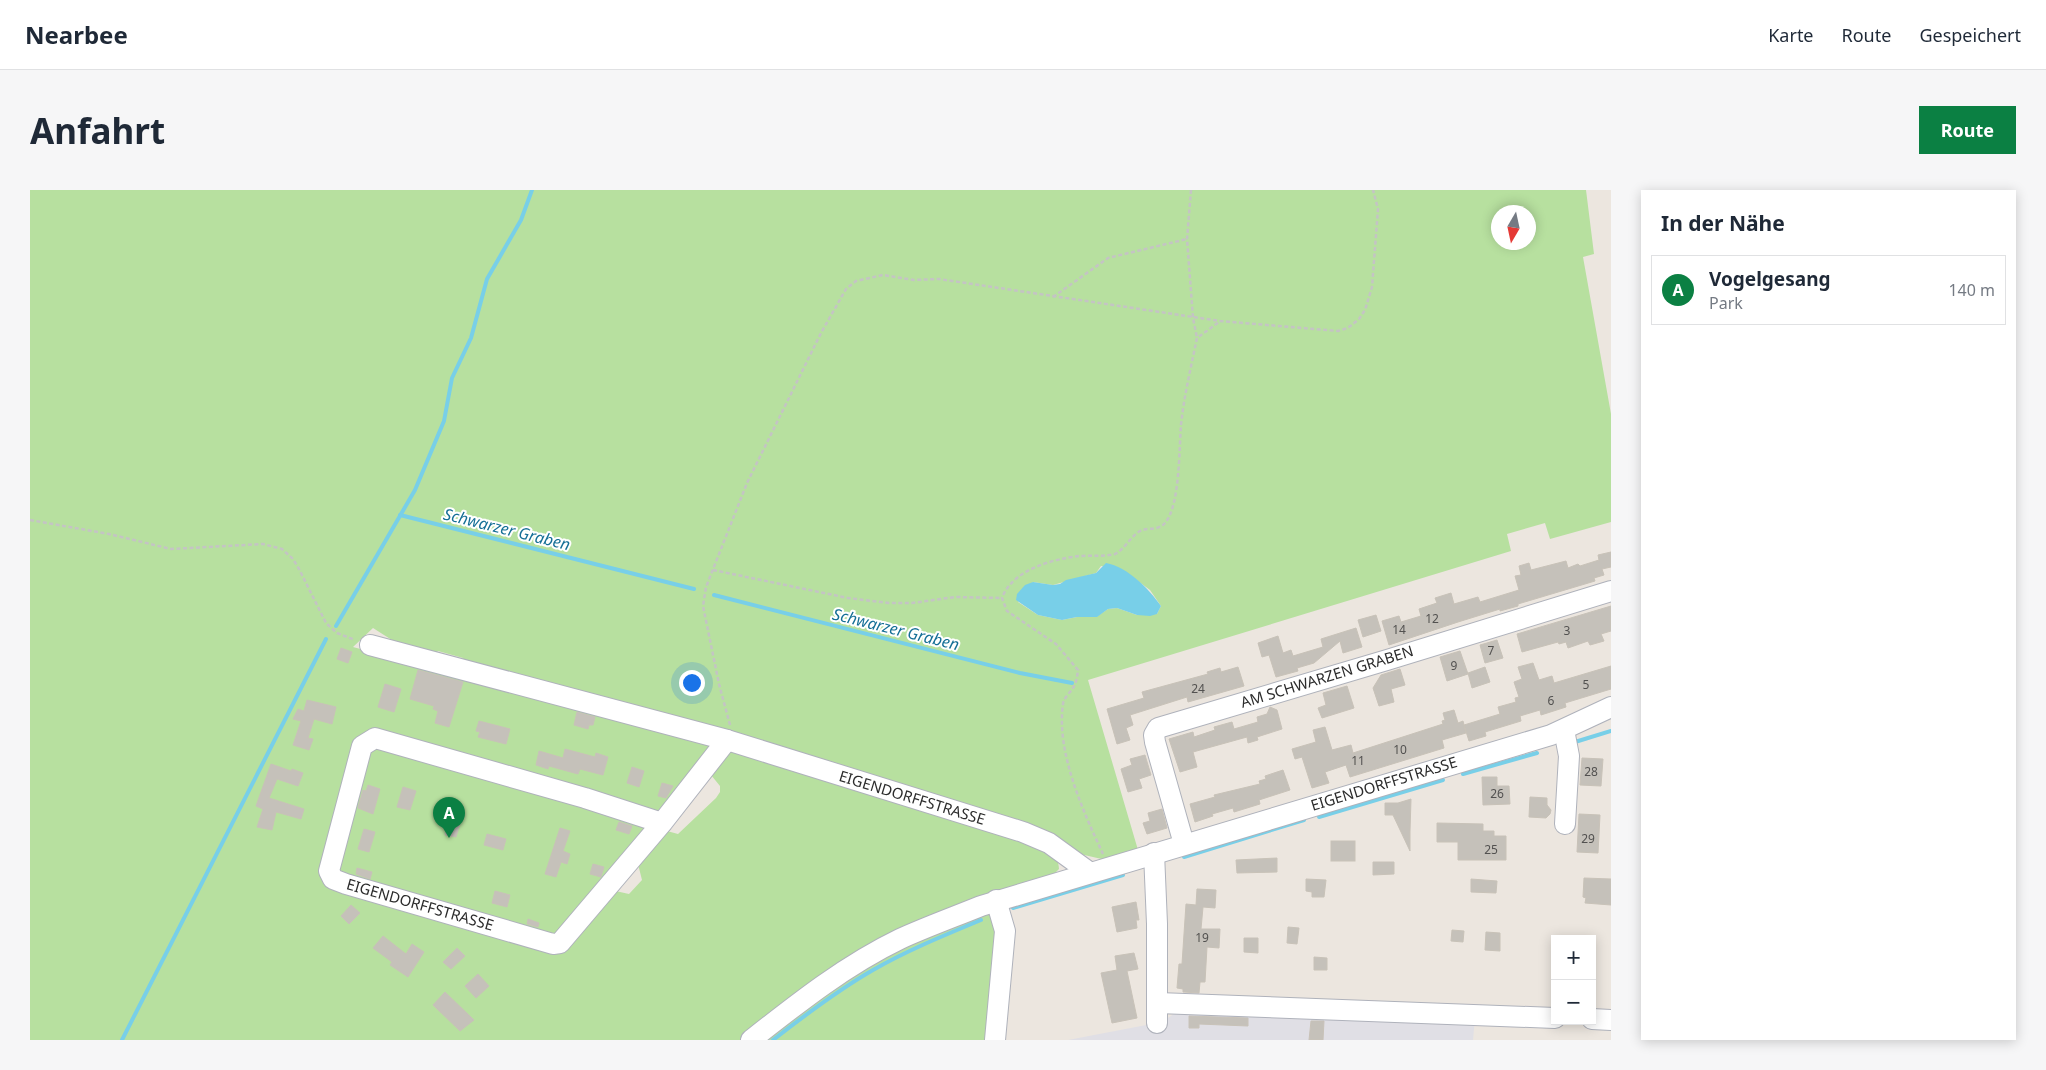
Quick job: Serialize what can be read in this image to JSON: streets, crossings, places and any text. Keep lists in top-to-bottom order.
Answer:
{
  "streets": {
    "street": ["AM SCHWARZEN GRABEN", "EIGENDORFFSTRASSE"]
  },
  "crossings": [
    ["AM SCHWARZEN GRABEN", "EIGENDORFFSTRASSE"]
  ],
  "water": ["Schwarzer Graben"],
  "house_numbers": [
    "12",
    "14",
    "3",
    "7",
    "9",
    "5",
    "24",
    "6",
    "10",
    "11",
    "28",
    "26",
    "29",
    "25",
    "19"
  ],
  "north": "bottom",
  "page": {
    "header": "Nearbee",
    "nav": ["Karte", "Route", "Gespeichert"],
    "buttons": "Route",
    "title": "Anfahrt",
    "heading": "In der Nähe",
    "list": [
      {
        "mark": "A",
        "name": "Vogelgesang",
        "note": "Park",
        "value": "140 m"
      }
    ],
    "pins": "A",
    "map_buttons": ["+", "−"]
  }
}
